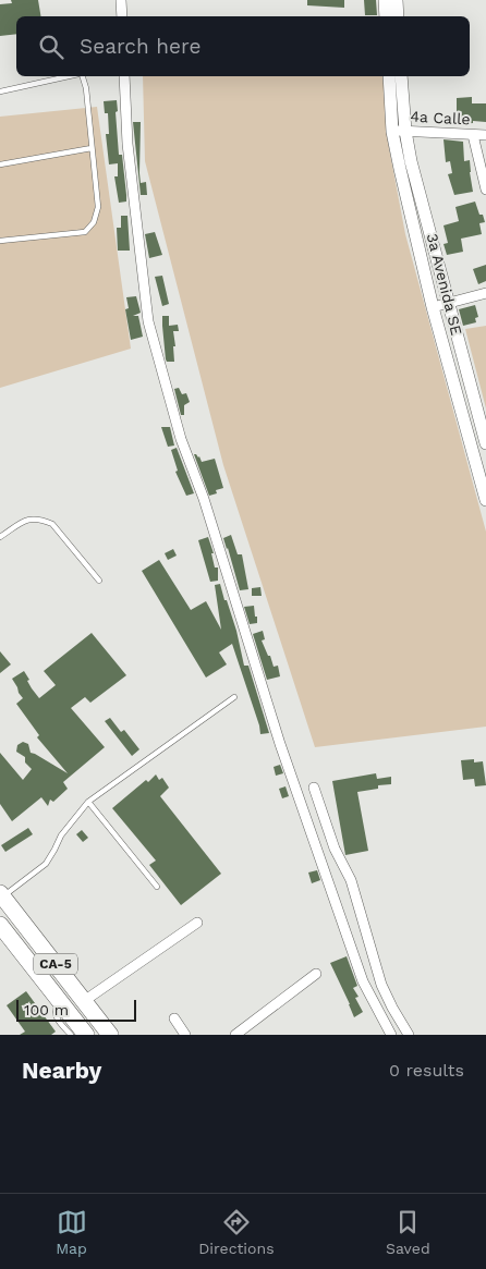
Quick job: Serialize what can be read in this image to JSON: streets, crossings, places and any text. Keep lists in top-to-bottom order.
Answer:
{
  "streets": {
    "highway": ["CA-5"],
    "street": ["4a Calle", "3a Avenida SE"]
  },
  "crossings": [
    ["4a Calle", "3a Avenida SE"]
  ],
  "scale_bar": "100 m",
  "page": {
    "search": "Search here",
    "scale": "100 m",
    "heading": ["Nearby", "0 results"],
    "nav": ["Map", "Directions", "Saved"]
  }
}
